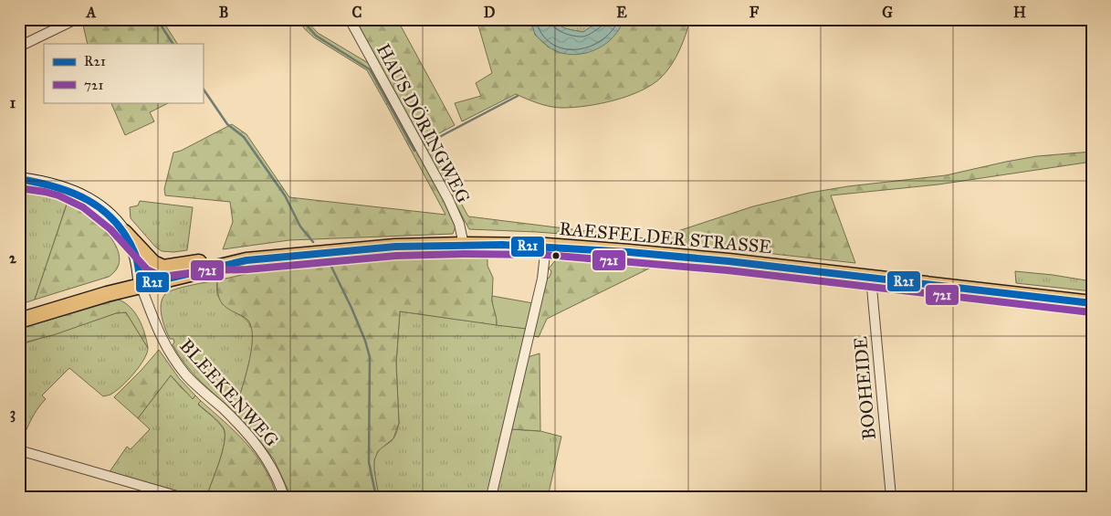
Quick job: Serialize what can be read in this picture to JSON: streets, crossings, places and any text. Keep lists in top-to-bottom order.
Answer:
{
  "streets": {
    "main road": ["RAESFELDER STRASSE"],
    "street": ["HAUS DÖRINGWEG", "BOOHEIDE", "BLEEKENWEG"]
  },
  "crossings": [
    ["HAUS DÖRINGWEG", "RAESFELDER STRASSE"],
    ["RAESFELDER STRASSE", "BOOHEIDE"],
    ["RAESFELDER STRASSE", "BLEEKENWEG"]
  ],
  "lines": ["transit line R21", "transit line 721"],
  "legend": ["R21", "721"],
  "grid": {
    "columns": [
      "A",
      "B",
      "C",
      "D",
      "E",
      "F",
      "G",
      "H"
    ],
    "rows": ["1", "2", "3"]
  }
}
